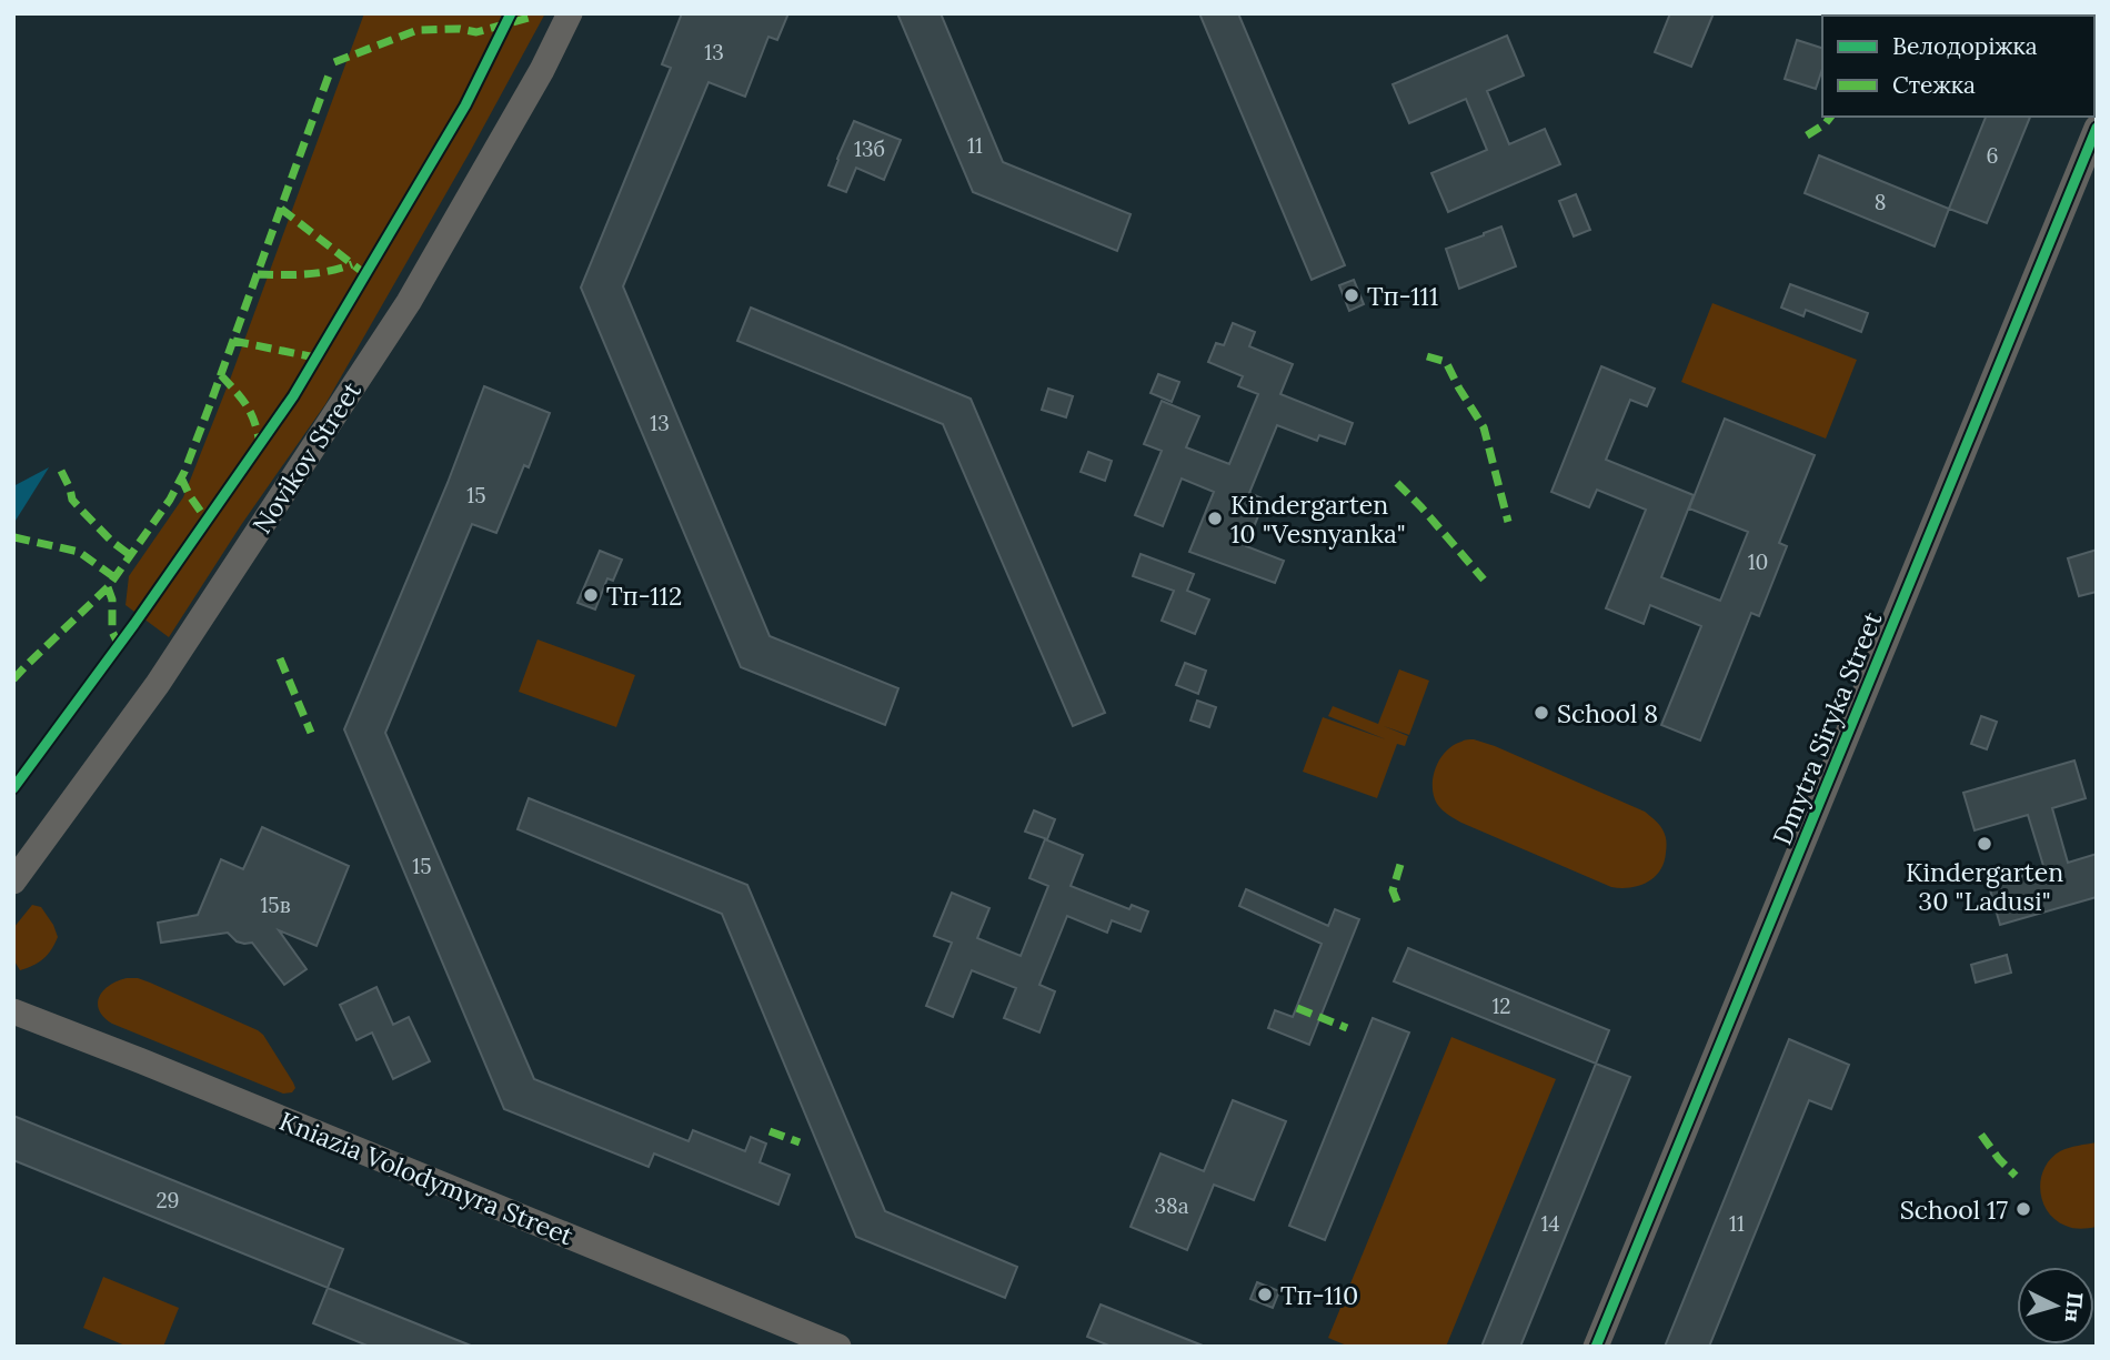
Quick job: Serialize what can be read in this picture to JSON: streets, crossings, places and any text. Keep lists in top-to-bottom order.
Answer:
{
  "streets": {
    "main road": ["Novikov Street", "Dmytra Siryka Street", "Kniazia Volodymyra Street"]
  },
  "places": [
    "Тп-111",
    "Kindergarten 10 \"Vesnyanka\"",
    "Тп-112",
    "School 8",
    "Kindergarten 30 \"Ladusi\"",
    "School 17",
    "Тп-110"
  ],
  "house_numbers": [
    "13",
    "11",
    "13б",
    "6",
    "8",
    "13",
    "15",
    "10",
    "15",
    "15в",
    "12",
    "29",
    "38а",
    "14",
    "11"
  ],
  "legend": ["Велодоріжка", "Стежка"],
  "north": "right"
}
